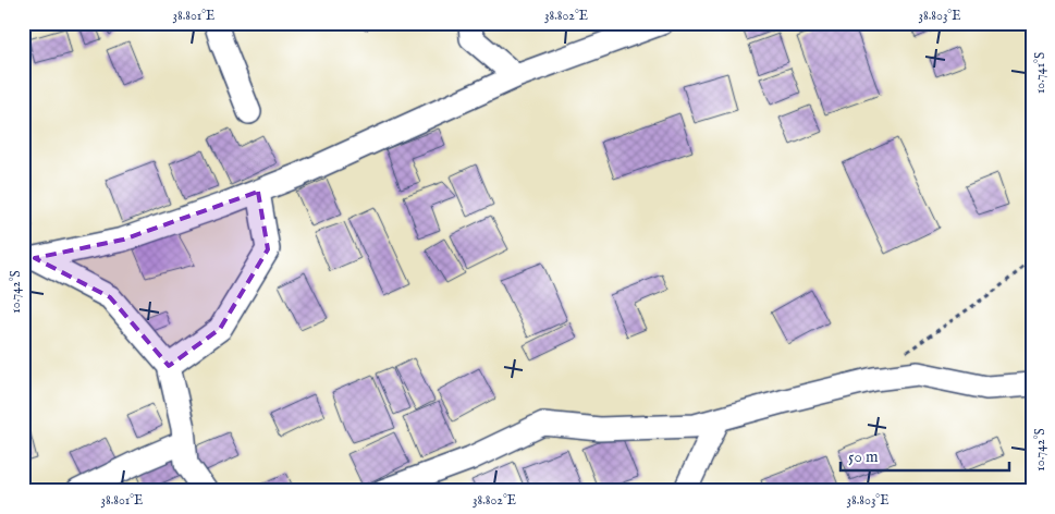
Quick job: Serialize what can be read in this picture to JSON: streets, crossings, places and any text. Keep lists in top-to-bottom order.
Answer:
{
  "scale_bar": "50 m",
  "coordinates": [
    "38.801°E",
    "38.802°E",
    "38.803°E",
    "10.741°S",
    "10.742°S"
  ]
}
